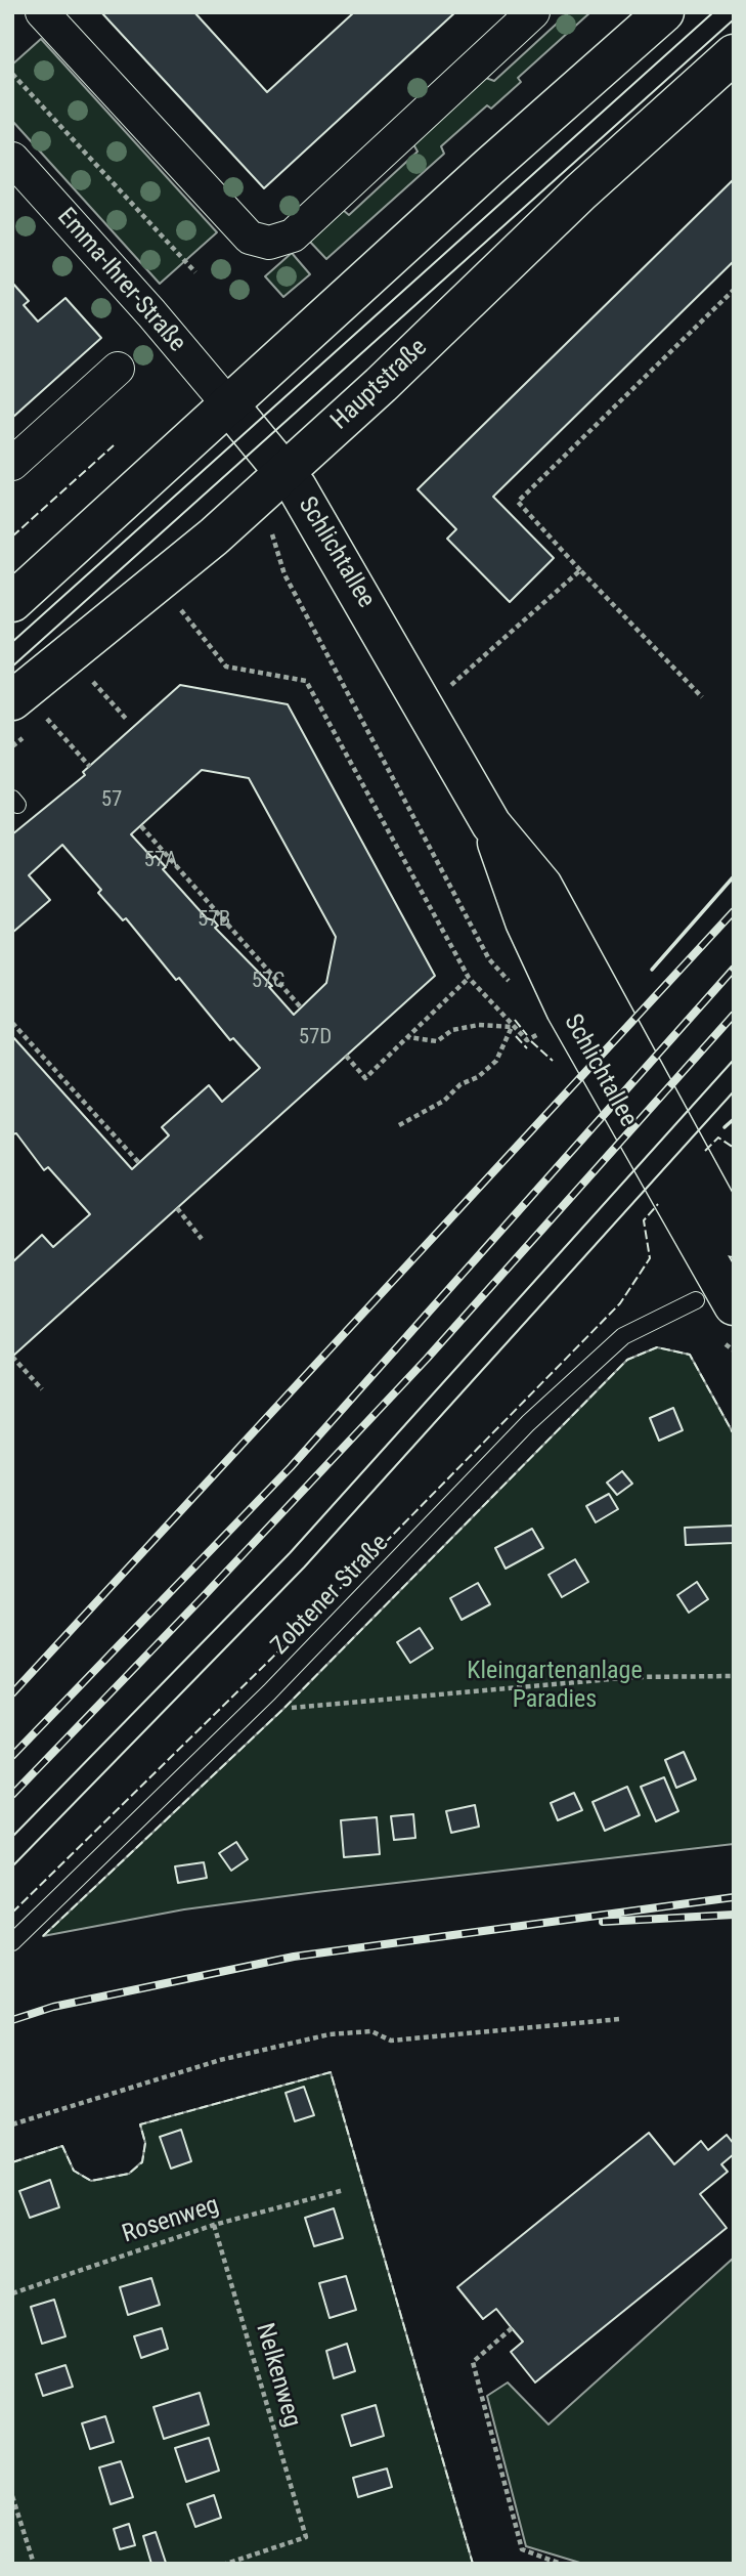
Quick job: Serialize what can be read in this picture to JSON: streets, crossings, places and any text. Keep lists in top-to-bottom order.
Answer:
{
  "streets": {
    "main road": ["Hauptstraße", "Schlichtallee"],
    "street": ["Emma-Ihrer-Straße"],
    "lane": ["Zobtener Straße"],
    "path": ["Rosenweg", "Nelkenweg"]
  },
  "crossings": [
    ["Emma-Ihrer-Straße", "Schlichtallee"],
    ["Hauptstraße", "Schlichtallee"],
    ["Rosenweg", "Nelkenweg"]
  ],
  "parks": ["Kleingartenanlage Paradies"],
  "house_numbers": [
    "57",
    "57A",
    "57B",
    "57C",
    "57D"
  ]
}
